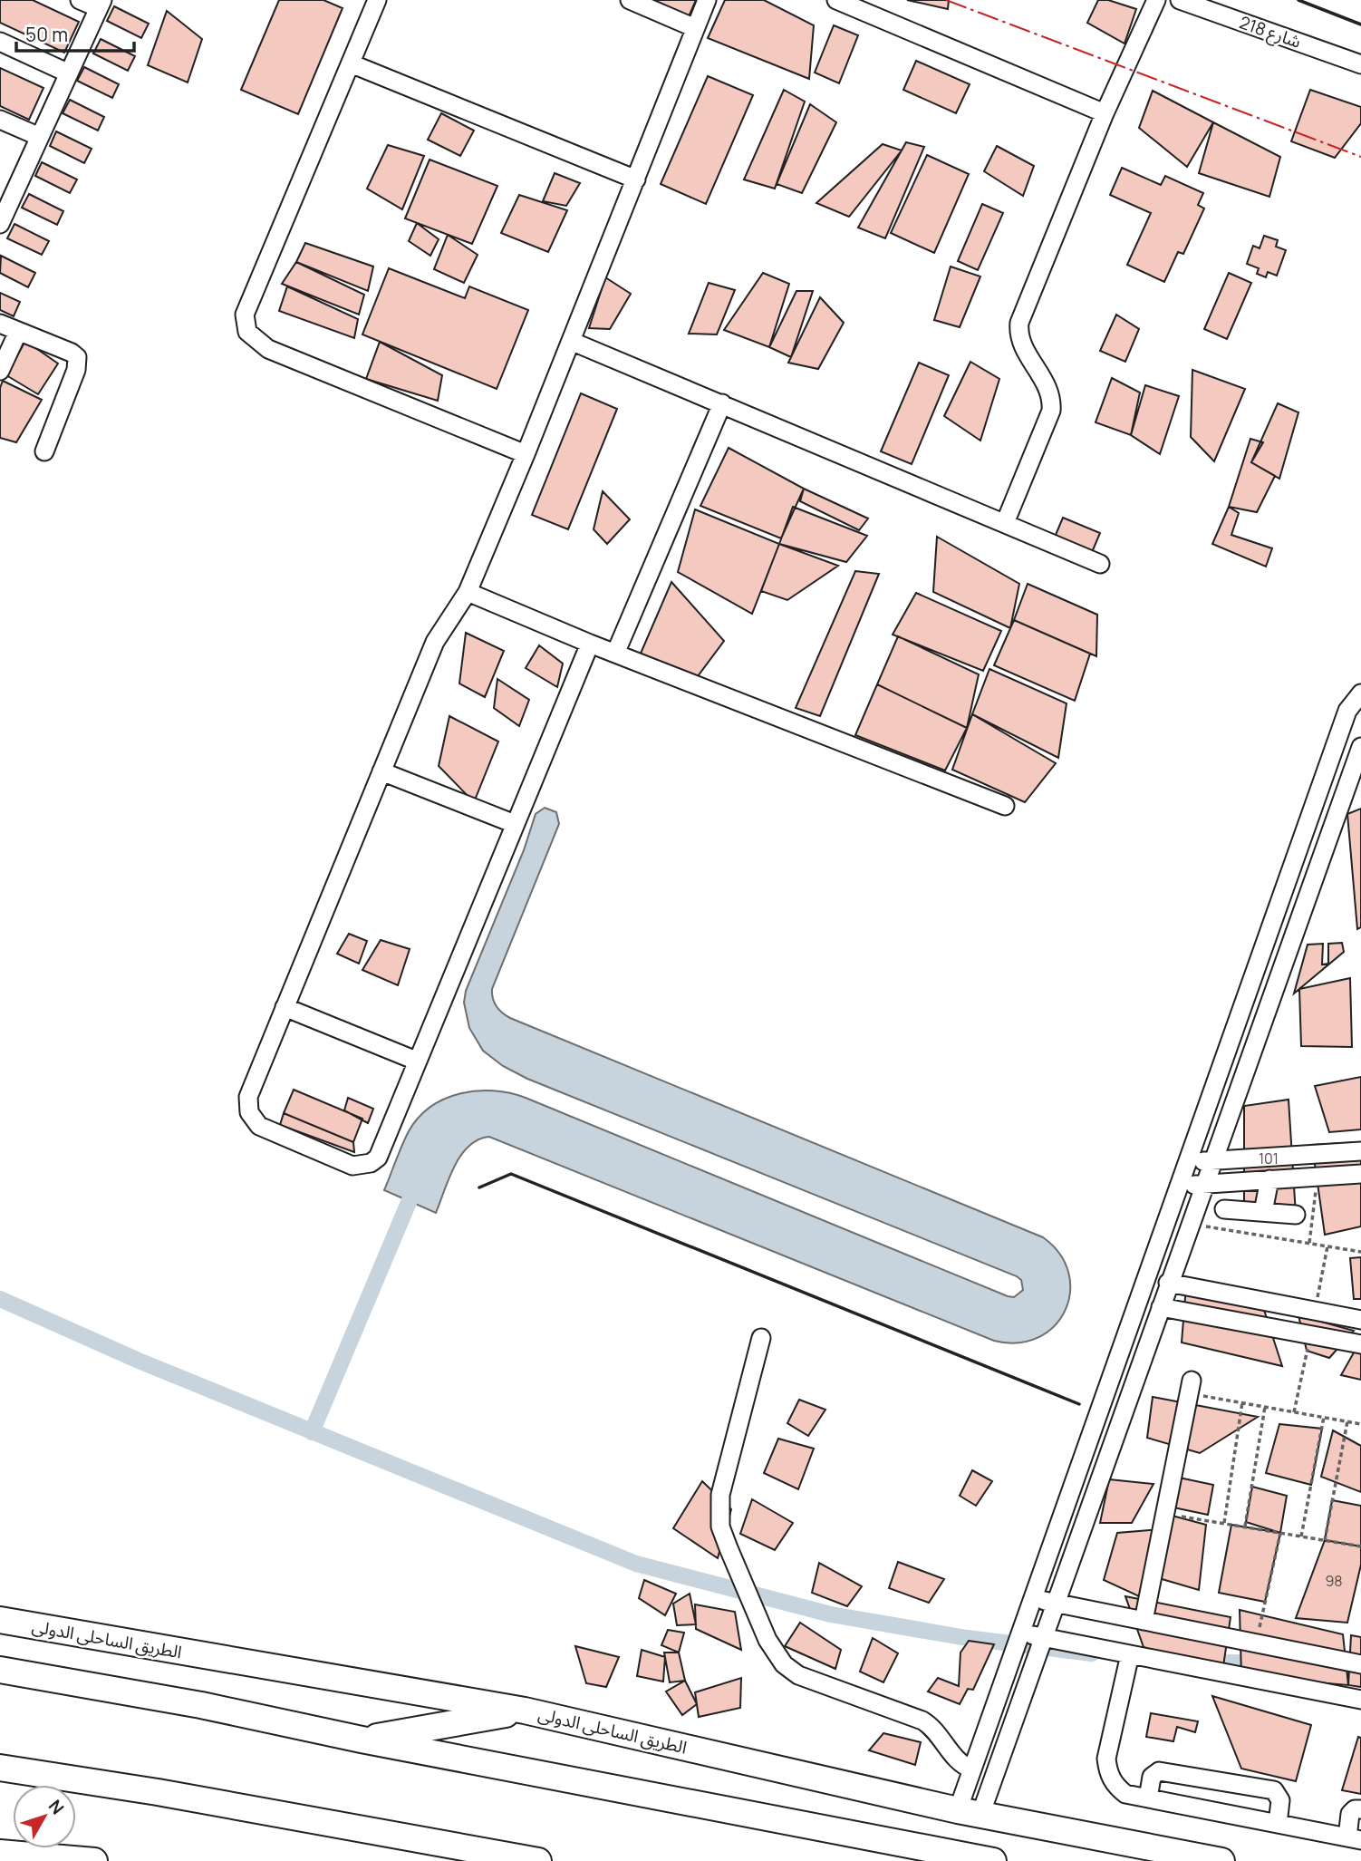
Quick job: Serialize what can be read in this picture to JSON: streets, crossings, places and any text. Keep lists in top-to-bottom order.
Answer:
{
  "streets": {
    "highway": ["الطريق الساحلى الدولى"],
    "street": ["شارع 218"]
  },
  "house_numbers": ["101", "98"],
  "scale_bar": "50 m",
  "north": "top right"
}
